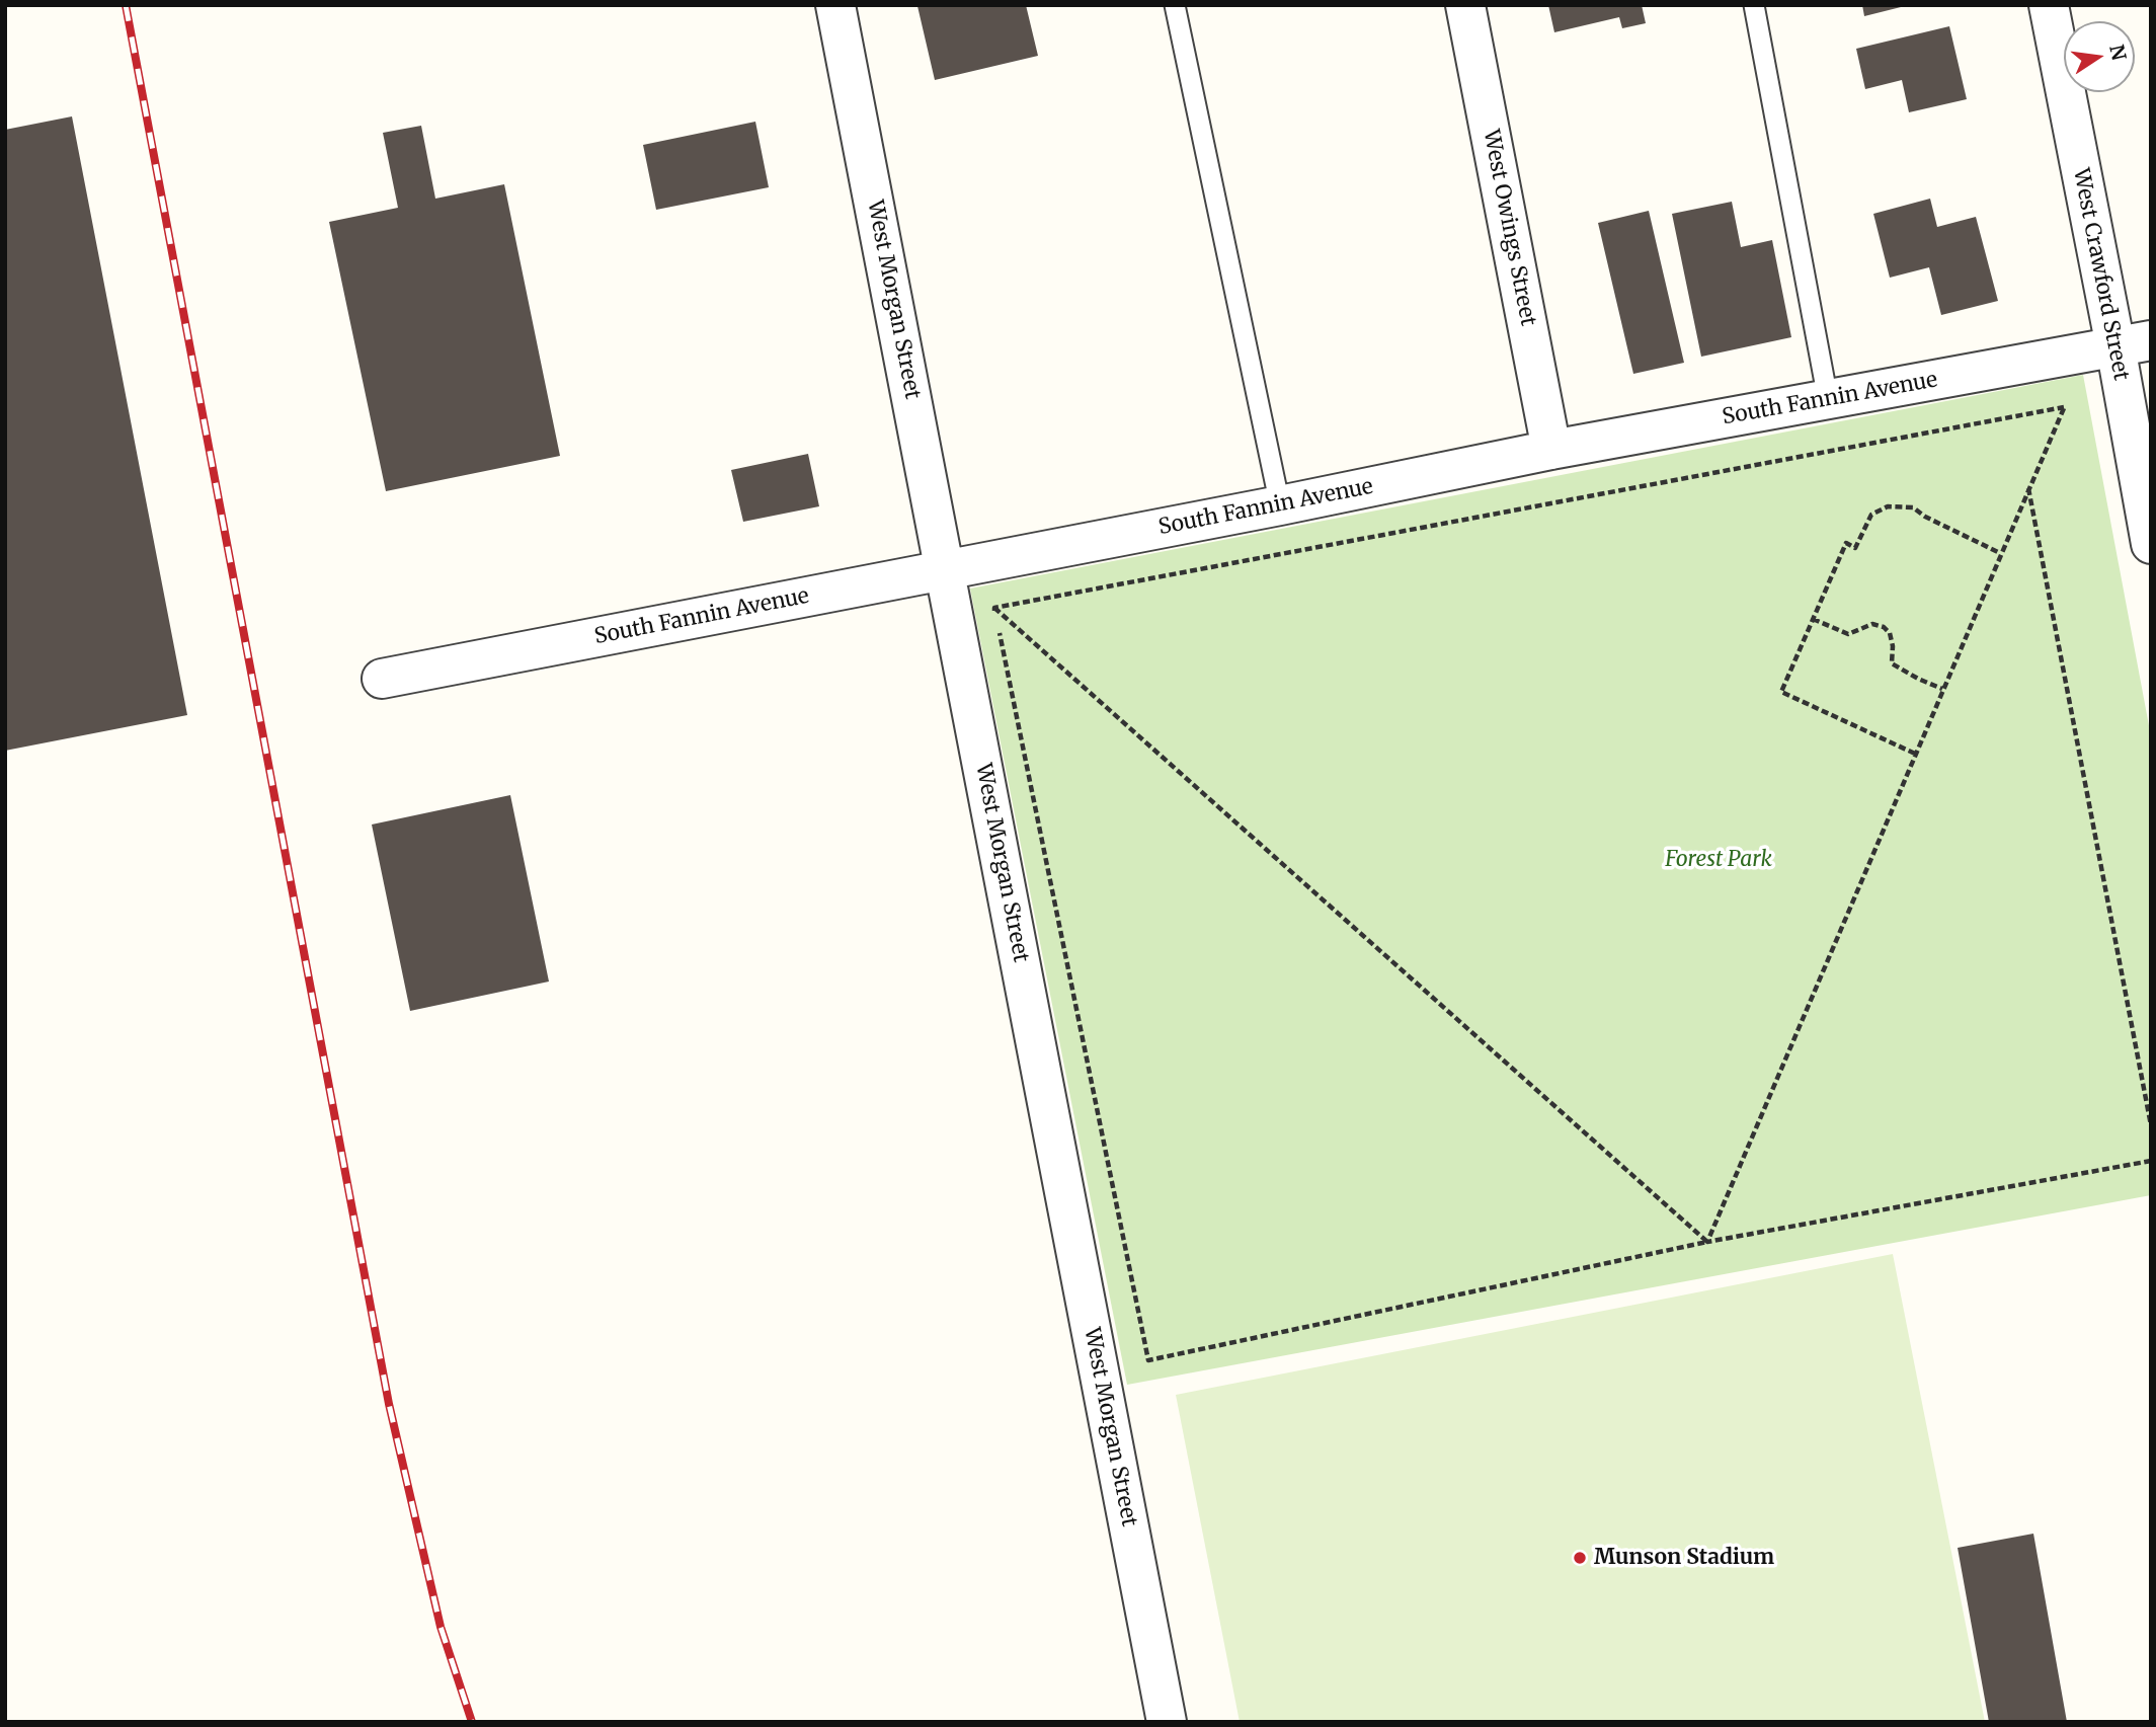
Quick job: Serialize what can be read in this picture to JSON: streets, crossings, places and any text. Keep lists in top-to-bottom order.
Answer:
{
  "streets": {
    "street": [
      "West Owings Street",
      "West Crawford Street",
      "West Morgan Street",
      "South Fannin Avenue"
    ]
  },
  "crossings": [
    ["West Owings Street", "South Fannin Avenue"],
    ["West Crawford Street", "South Fannin Avenue"],
    ["West Morgan Street", "South Fannin Avenue"]
  ],
  "parks": ["Forest Park"],
  "places": ["Munson Stadium"],
  "north": "right"
}
